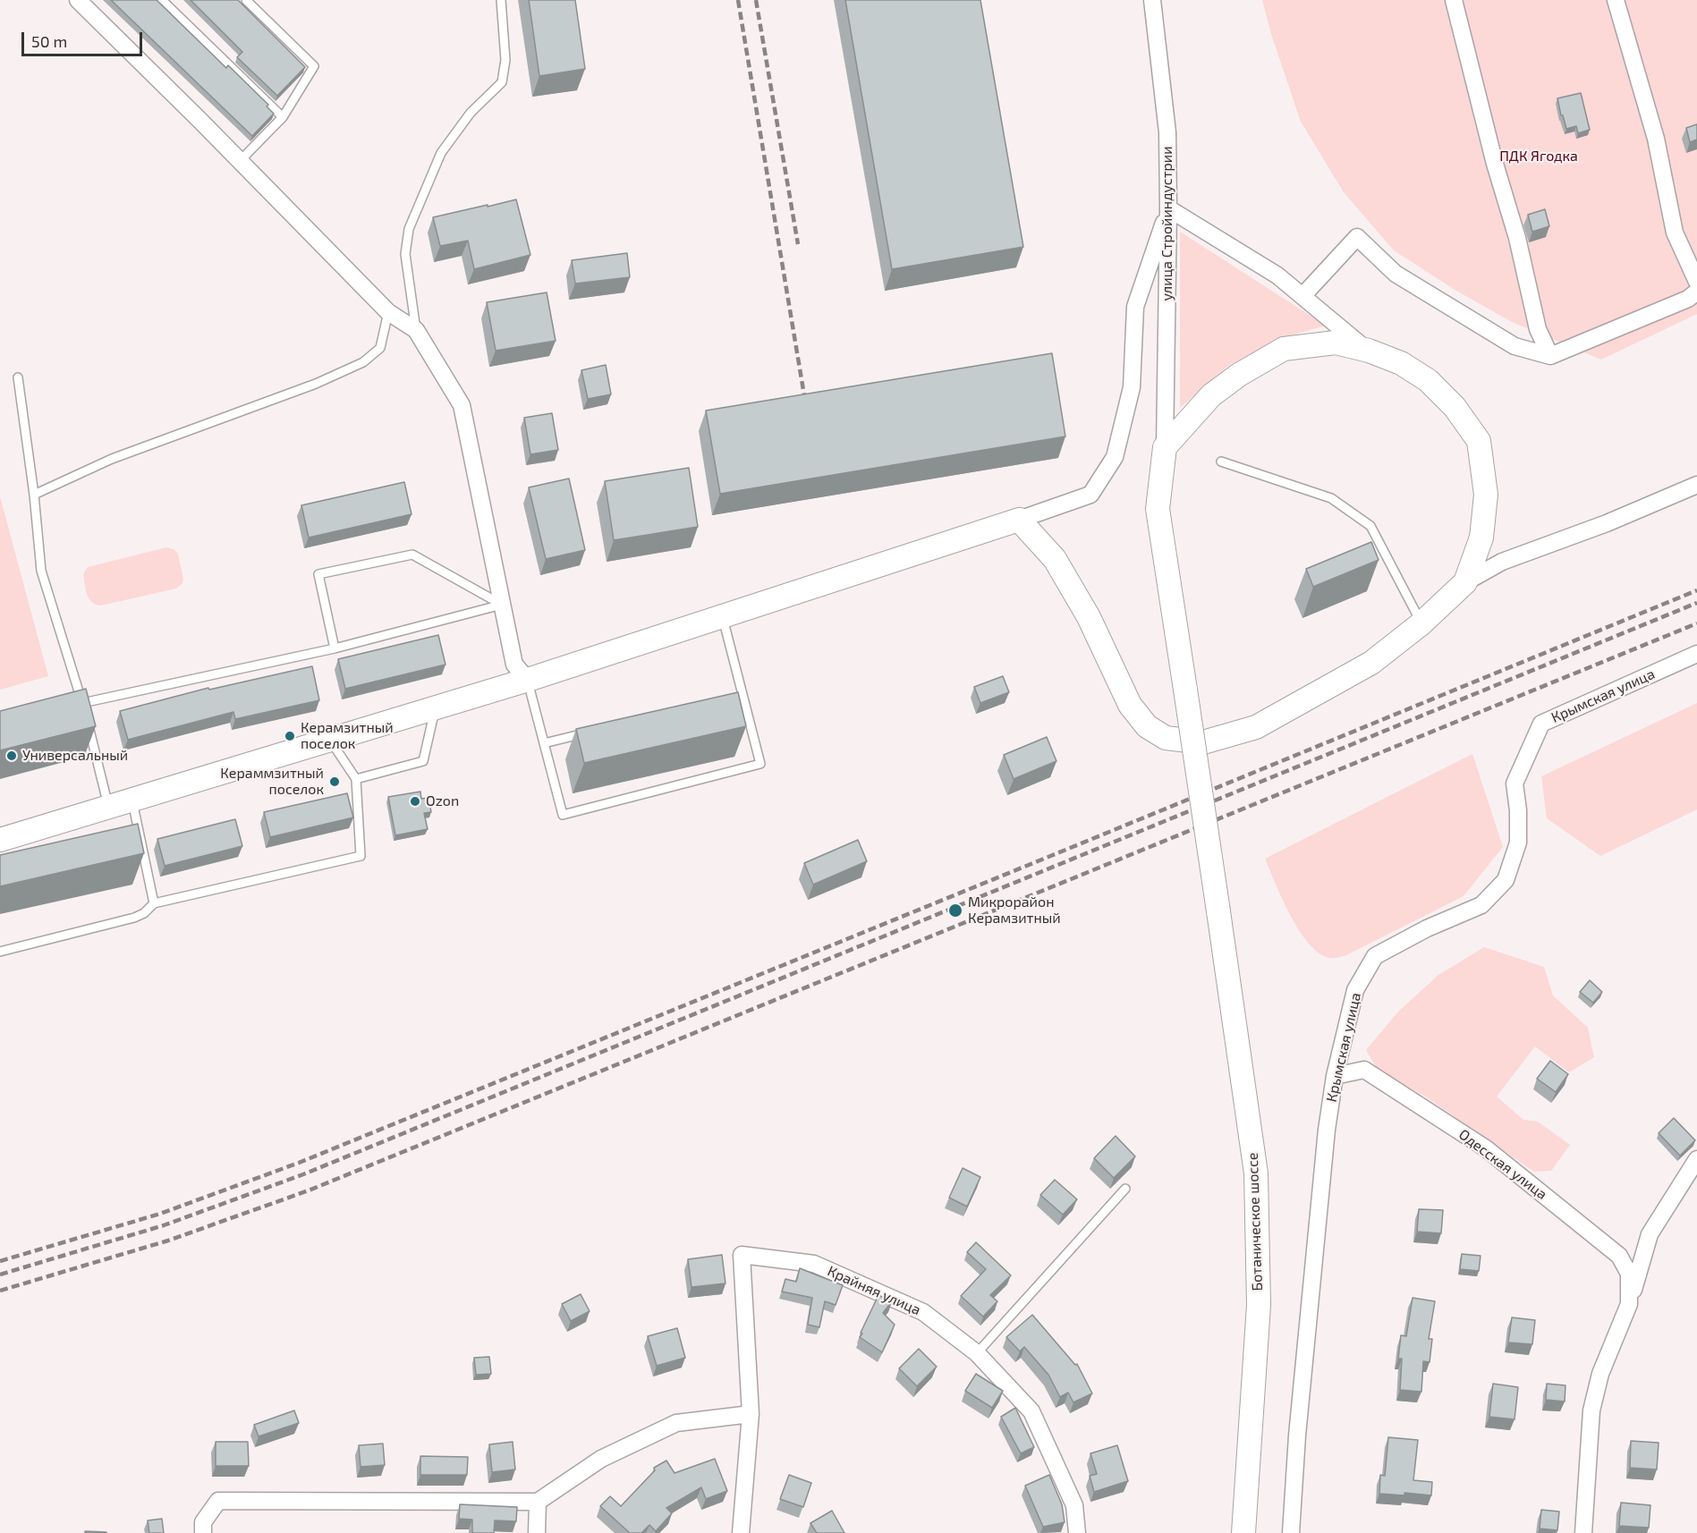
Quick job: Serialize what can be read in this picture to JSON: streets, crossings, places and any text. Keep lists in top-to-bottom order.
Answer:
{
  "streets": {
    "street": [
      "улица Стройиндустрии",
      "Крымская улица",
      "Одесская улица",
      "Ботаническое шоссе",
      "Крайняя улица"
    ]
  },
  "crossings": [
    ["улица Стройиндустрии", "Ботаническое шоссе"],
    ["Крымская улица", "Одесская улица"]
  ],
  "parks": ["ПДК Ягодка"],
  "places": [
    "Керамзитный поселок",
    "Универсальный",
    "Кераммзитный поселок",
    "Ozon",
    "Микрорайон Керамзитный"
  ],
  "scale_bar": "50 m"
}
